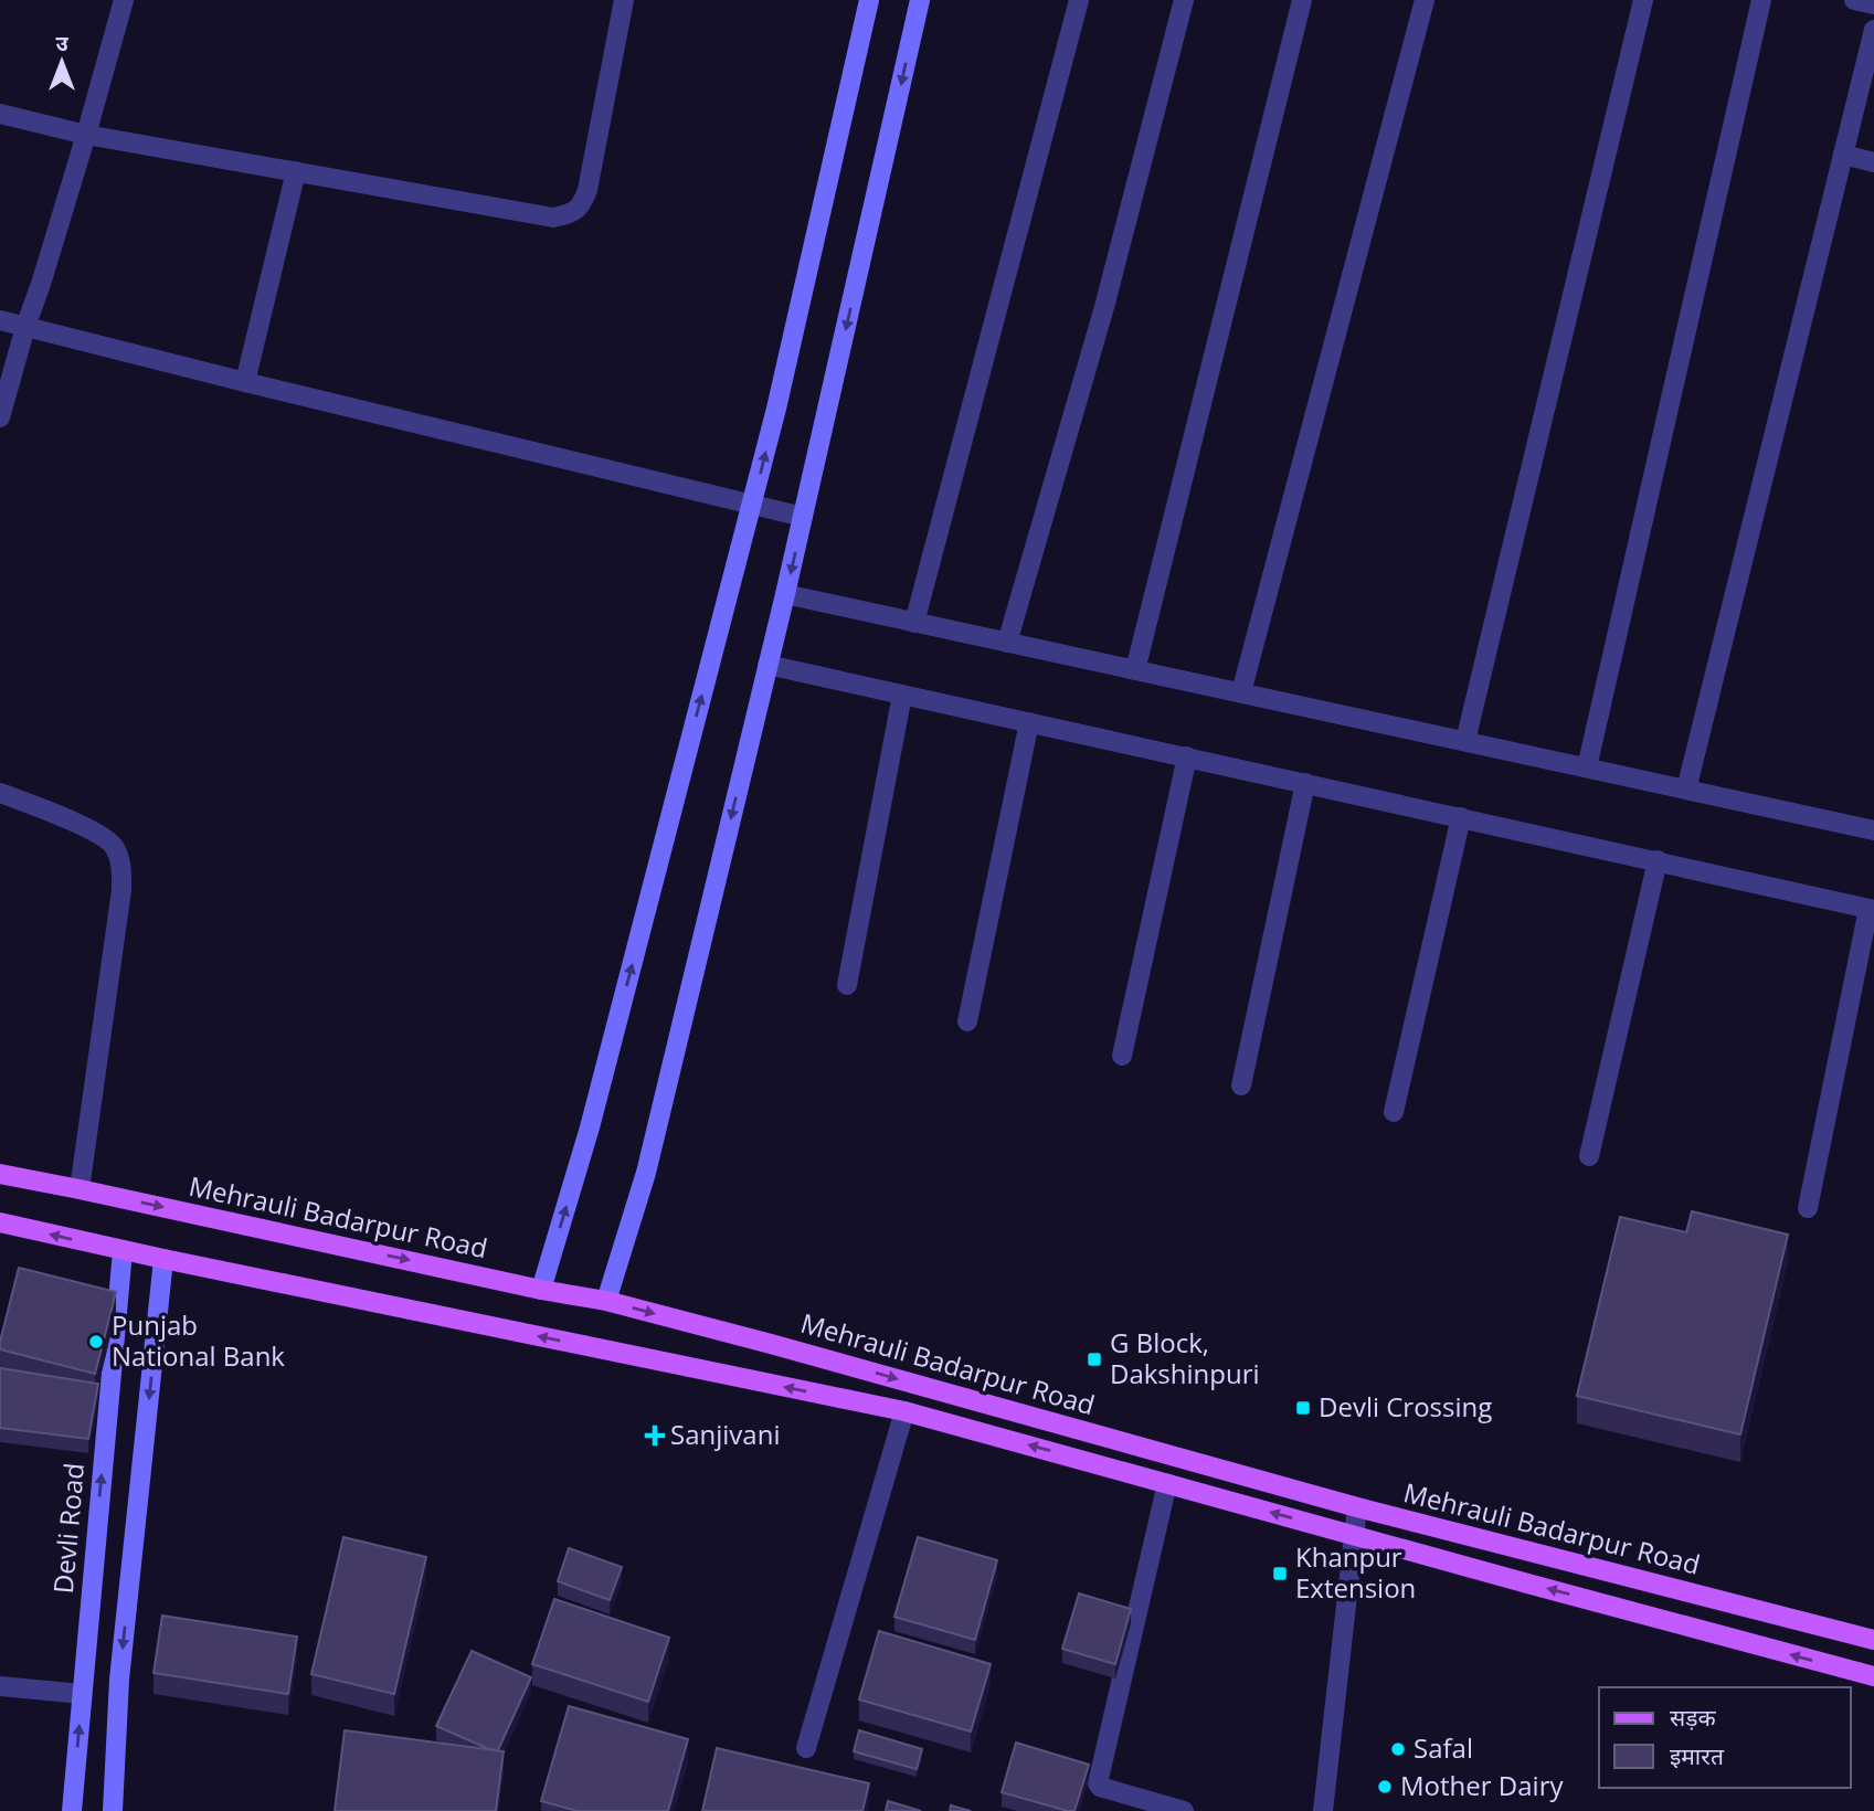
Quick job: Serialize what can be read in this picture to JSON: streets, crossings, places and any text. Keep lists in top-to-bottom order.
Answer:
{
  "streets": {
    "main road": ["Mehrauli Badarpur Road"],
    "street": ["Devli Road"]
  },
  "crossings": [
    ["Mehrauli Badarpur Road", "Devli Road"]
  ],
  "places": {
    "other": ["Punjab National Bank", "Safal", "Mother Dairy"],
    "transit": ["G Block, Dakshinpuri", "Devli Crossing", "Khanpur Extension"],
    "health": ["Sanjivani"]
  },
  "legend": ["सड़क", "इमारत"],
  "north": "top"
}
